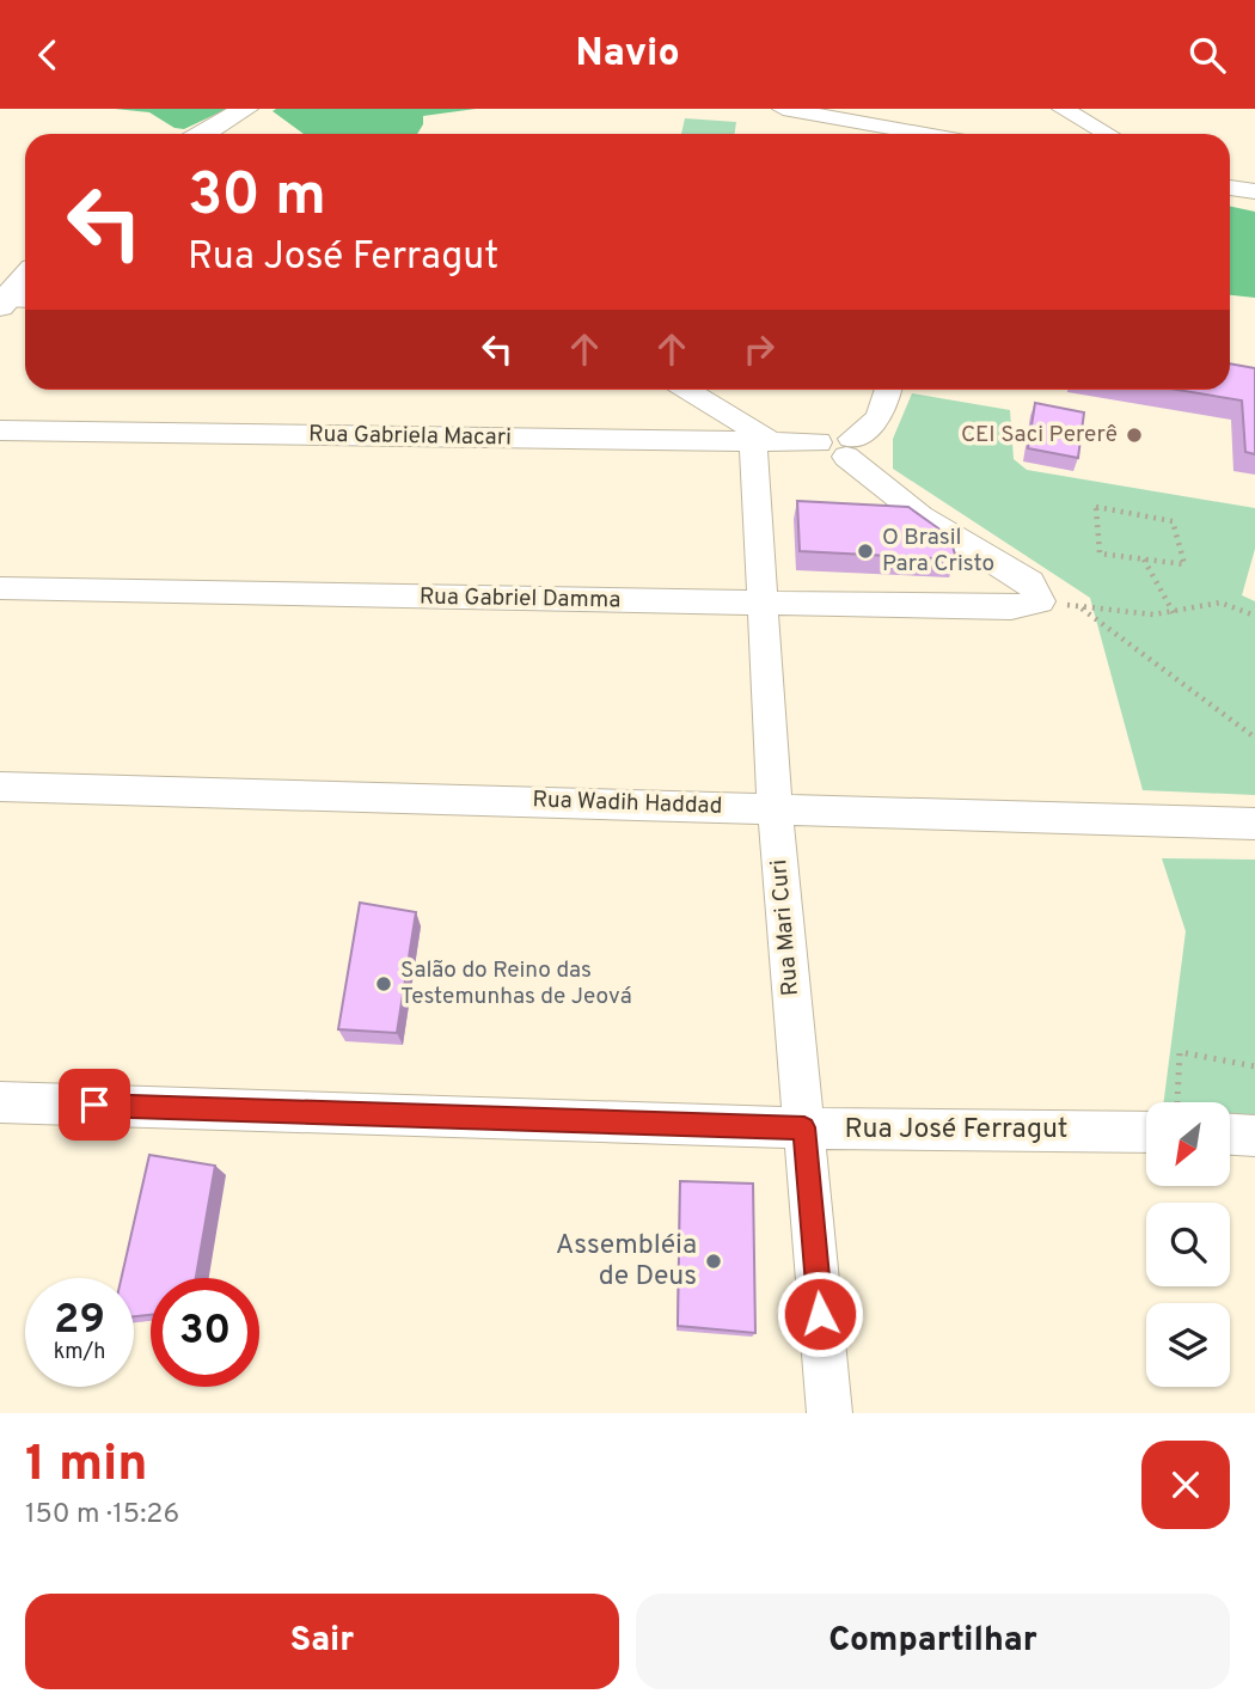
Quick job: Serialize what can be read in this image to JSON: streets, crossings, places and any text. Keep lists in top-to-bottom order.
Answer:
{
  "streets": {
    "street": [
      "Rua Gabriela Macari",
      "Rua Gabriel Damma",
      "Rua Wadih Haddad",
      "Rua Mari Curi",
      "Rua José Ferragut"
    ]
  },
  "crossings": [
    ["Rua Gabriela Macari", "Rua Mari Curi"],
    ["Rua Gabriel Damma", "Rua Mari Curi"],
    ["Rua Wadih Haddad", "Rua Mari Curi"],
    ["Rua Mari Curi", "Rua José Ferragut"]
  ],
  "places": [
    "CEI Saci Pererê",
    "O Brasil Para Cristo",
    "Salão do Reino das Testemunhas de Jeová",
    "Assembléia de Deus"
  ],
  "north": "bottom left",
  "page": {
    "header": "Navio",
    "turn": ["30 m", "Rua José Ferragut"],
    "speed": "29 km/h",
    "limit": "30",
    "heading": ["1 min", "150 m · 15:26"],
    "buttons": ["Sair", "Compartilhar"]
  }
}
